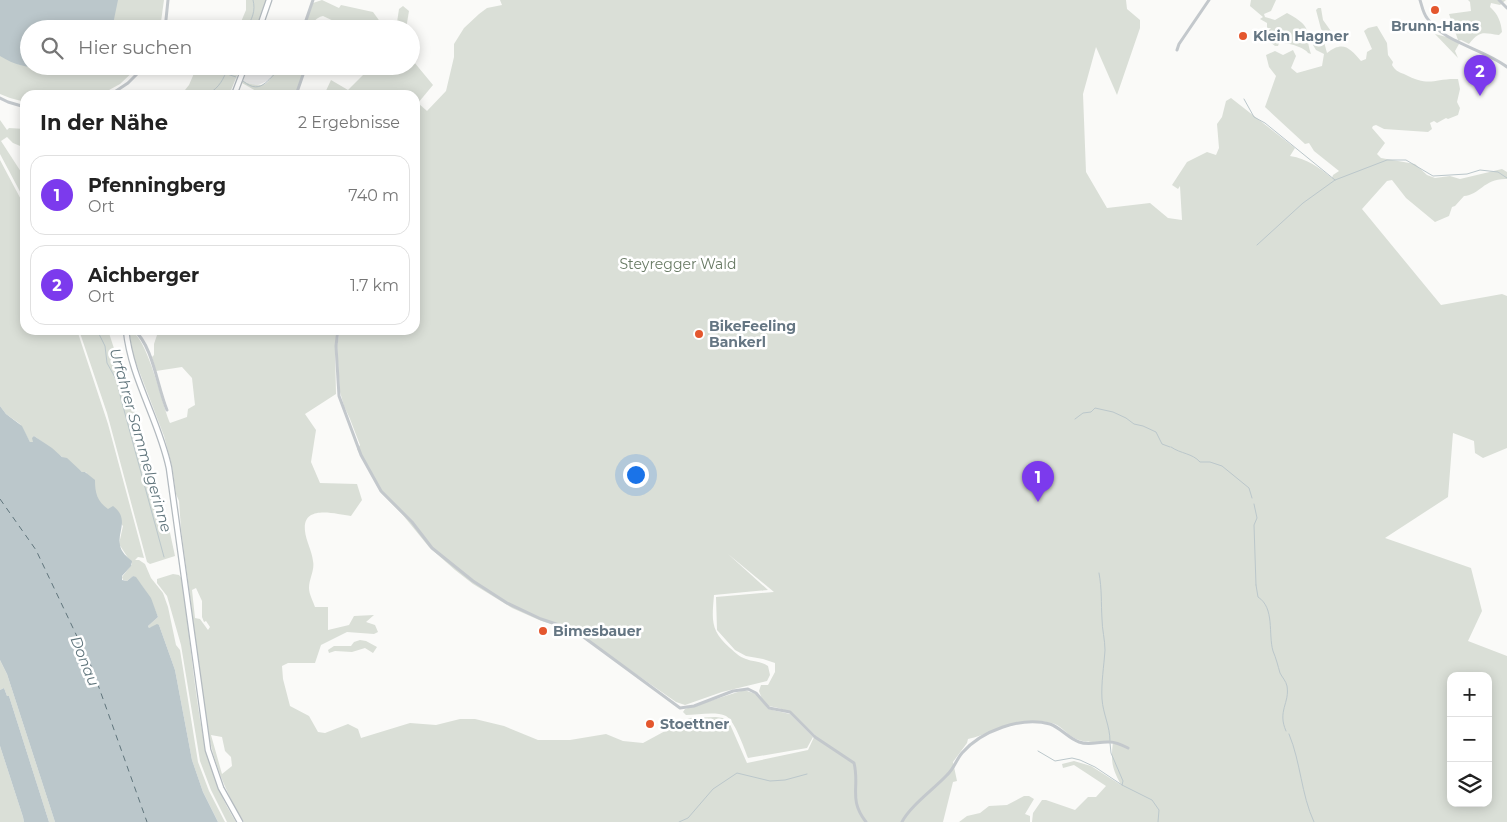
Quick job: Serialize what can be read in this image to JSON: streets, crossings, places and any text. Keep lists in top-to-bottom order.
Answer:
{
  "water": ["Urfahrer Sammelgerinne", "Donau"],
  "parks": ["Steyregger Wald"],
  "places": [
    "Brunn-Hans",
    "Klein Hagner",
    "BikeFeeling Bankerl",
    "Bimesbauer",
    "Stoettner"
  ],
  "page": {
    "search": "Hier suchen",
    "pins": ["2", "1"],
    "heading": ["In der Nähe", "2 Ergebnisse"],
    "list": [
      {
        "mark": "1",
        "name": "Pfenningberg",
        "note": "Ort",
        "value": "740 m"
      },
      {
        "mark": "2",
        "name": "Aichberger",
        "note": "Ort",
        "value": "1.7 km"
      }
    ],
    "map_buttons": ["+", "−"]
  }
}
